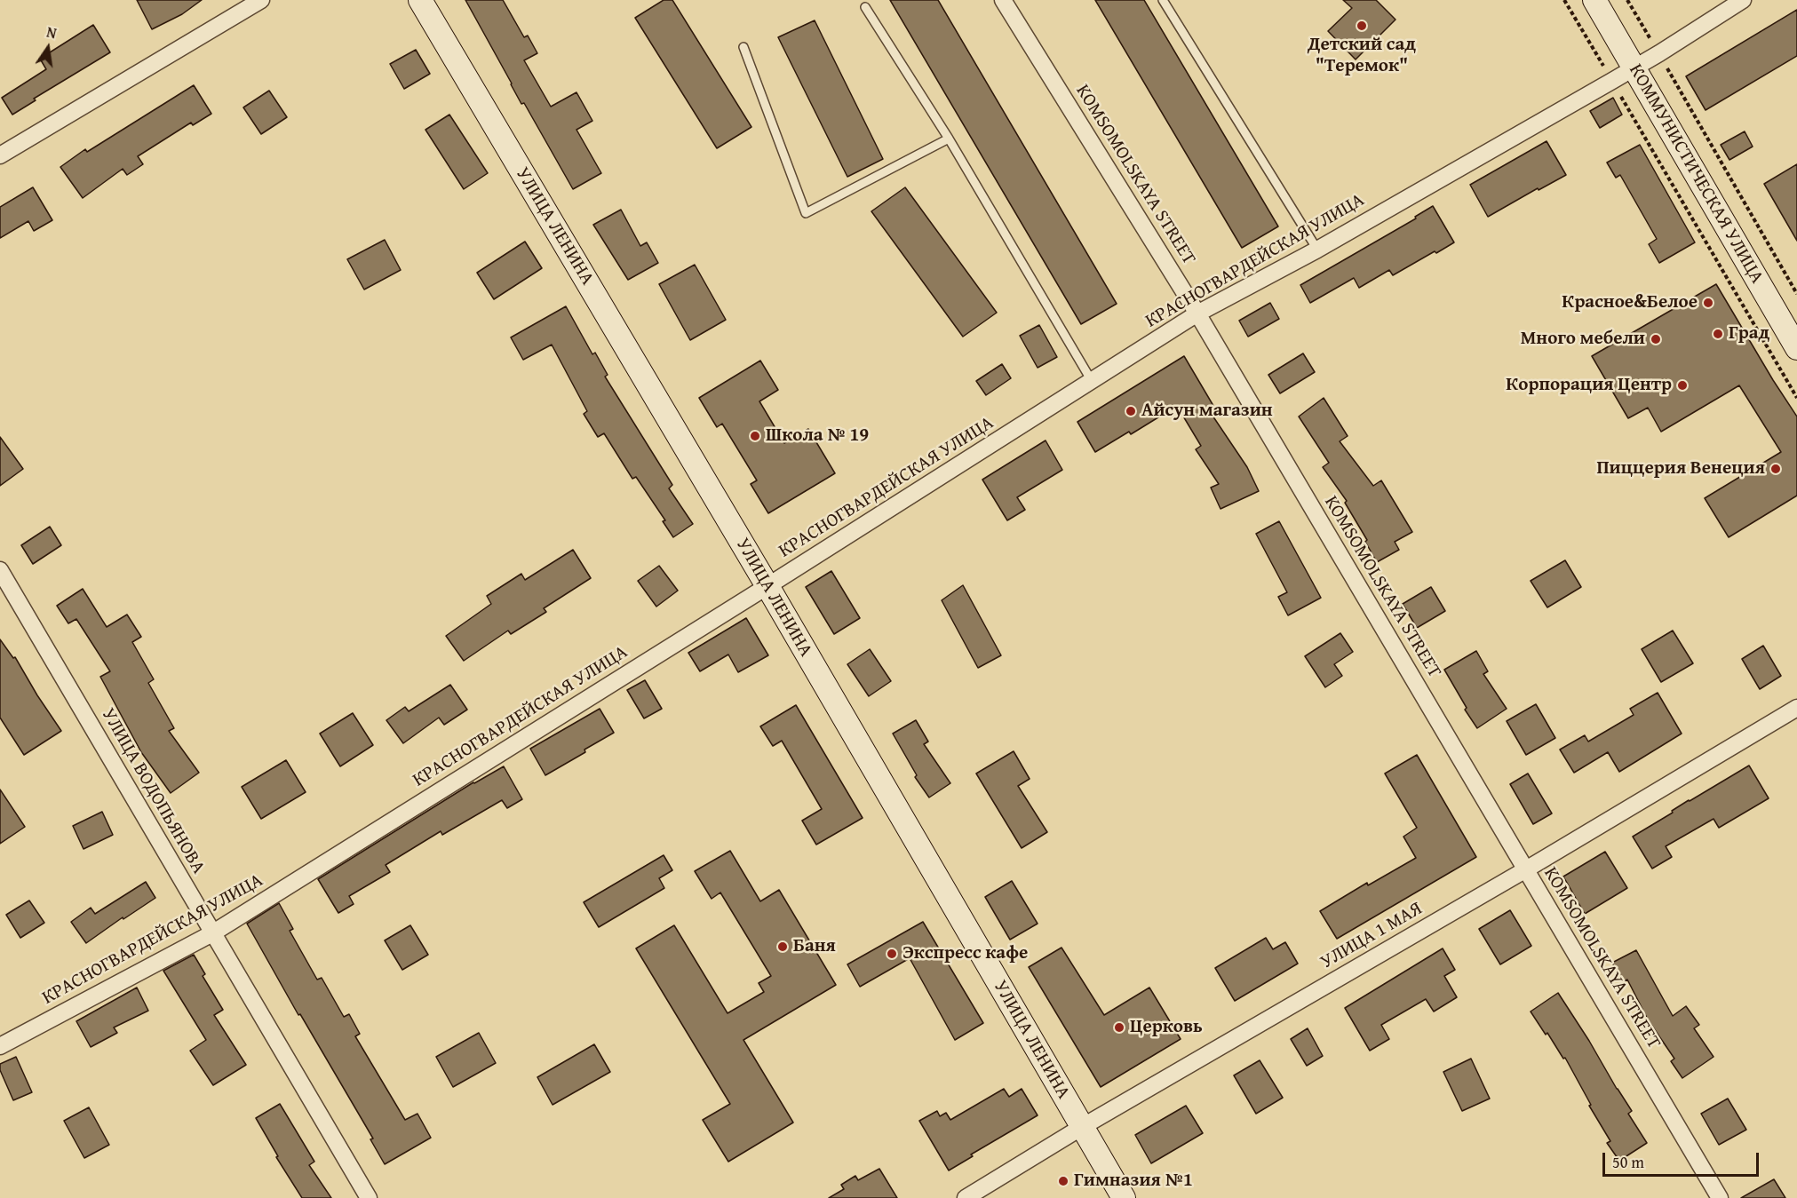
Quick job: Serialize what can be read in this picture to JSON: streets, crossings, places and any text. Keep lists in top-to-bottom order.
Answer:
{
  "streets": {
    "street": [
      "КОММУНИСТИЧЕСКАЯ УЛИЦА",
      "KOMSOMOLSKAYA STREET",
      "УЛИЦА ЛЕНИНА",
      "КРАСНОГВАРДЕЙСКАЯ УЛИЦА",
      "УЛИЦА ВОДОПЬЯНОВА",
      "УЛИЦА 1 МАЯ"
    ]
  },
  "crossings": [
    ["КОММУНИСТИЧЕСКАЯ УЛИЦА", "КРАСНОГВАРДЕЙСКАЯ УЛИЦА"],
    ["KOMSOMOLSKAYA STREET", "КРАСНОГВАРДЕЙСКАЯ УЛИЦА"],
    ["KOMSOMOLSKAYA STREET", "УЛИЦА 1 МАЯ"],
    ["УЛИЦА ЛЕНИНА", "КРАСНОГВАРДЕЙСКАЯ УЛИЦА"],
    ["УЛИЦА ЛЕНИНА", "УЛИЦА 1 МАЯ"],
    ["КРАСНОГВАРДЕЙСКАЯ УЛИЦА", "УЛИЦА ВОДОПЬЯНОВА"]
  ],
  "places": [
    "Детский сад \"Теремок\"",
    "Красное&Белое",
    "Град",
    "Много мебели",
    "Корпорация Центр",
    "Айсун магазин",
    "Школа № 19",
    "Пиццерия Венеция",
    "Баня",
    "Экспресс кафе",
    "Церковь",
    "Гимназия №1"
  ],
  "scale_bar": "50 m",
  "north": "top"
}
